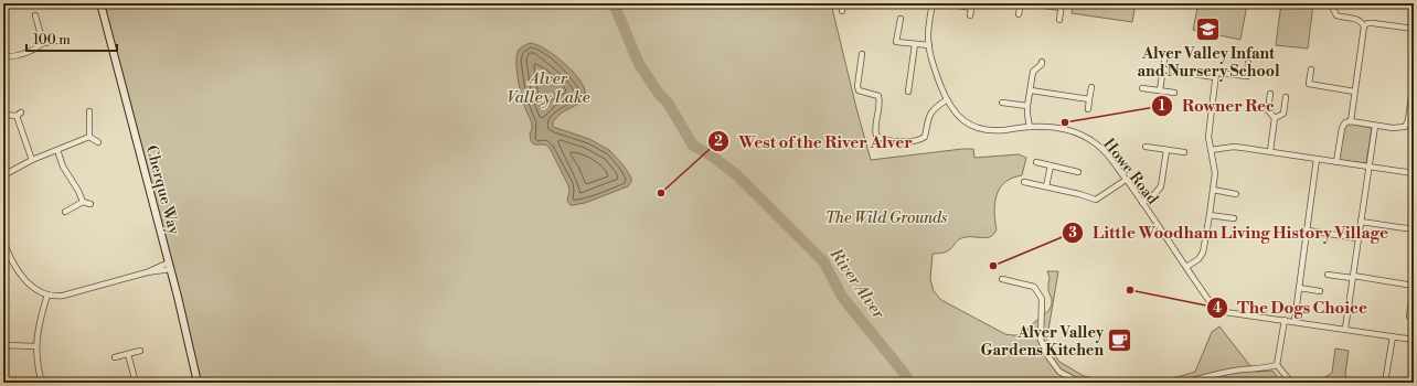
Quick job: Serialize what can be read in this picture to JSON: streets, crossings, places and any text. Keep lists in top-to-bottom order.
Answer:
{
  "streets": {
    "street": ["Howe Road", "Cherque Way"]
  },
  "water": ["Alver Valley Lake", "River Alver"],
  "parks": ["The Wild Grounds"],
  "places": {
    "school or university": ["Alver Valley Infant and Nursery School"],
    "other": [
      "Rowner Rec",
      "West of the River Alver",
      "Little Woodham Living History Village",
      "The Dogs Choice"
    ],
    "cafe": ["Alver Valley Gardens Kitchen"]
  },
  "scale_bar": "100 m"
}
